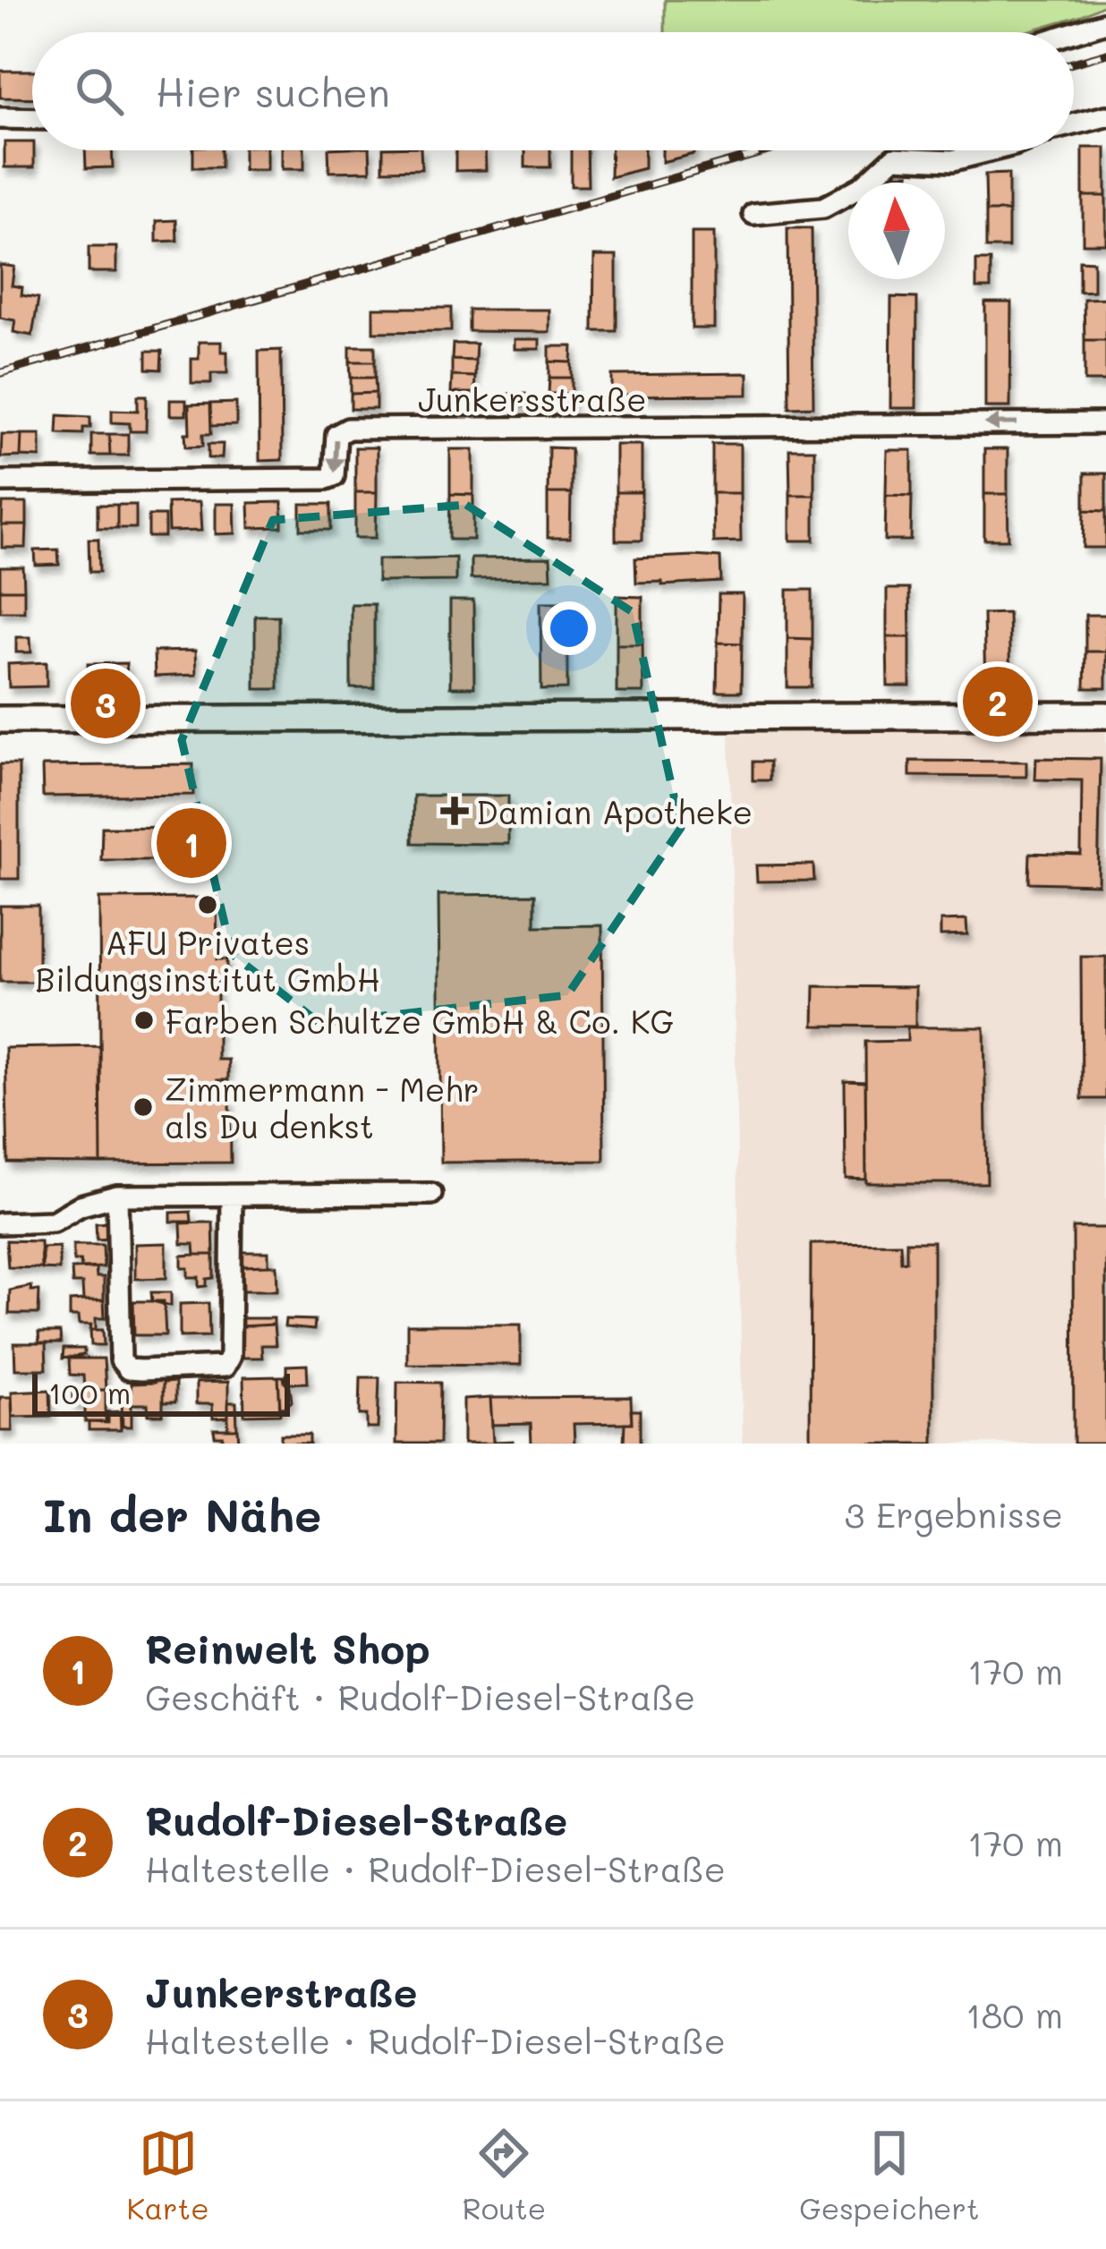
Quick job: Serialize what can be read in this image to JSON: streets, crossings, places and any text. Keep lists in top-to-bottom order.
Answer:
{
  "streets": {
    "street": ["Junkersstraße"]
  },
  "one_way": ["Junkersstraße"],
  "places": {
    "health": ["Damian Apotheke"],
    "other": ["AFU Privates Bildungsinstitut GmbH", "Farben Schultze GmbH & Co. KG", "Zimmermann - Mehr als Du denkst"]
  },
  "scale_bar": "100 m",
  "north": "top",
  "page": {
    "search": "Hier suchen",
    "pins": ["2", "3", "1"],
    "scale": "100 m",
    "heading": ["In der Nähe", "3 Ergebnisse"],
    "list": [
      {
        "mark": "1",
        "name": "Reinwelt Shop",
        "note": "Geschäft · Rudolf-Diesel-Straße",
        "value": "170 m"
      },
      {
        "mark": "2",
        "name": "Rudolf-Diesel-Straße",
        "note": "Haltestelle · Rudolf-Diesel-Straße",
        "value": "170 m"
      },
      {
        "mark": "3",
        "name": "Junkerstraße",
        "note": "Haltestelle · Rudolf-Diesel-Straße",
        "value": "180 m"
      }
    ],
    "nav": ["Karte", "Route", "Gespeichert"]
  }
}
